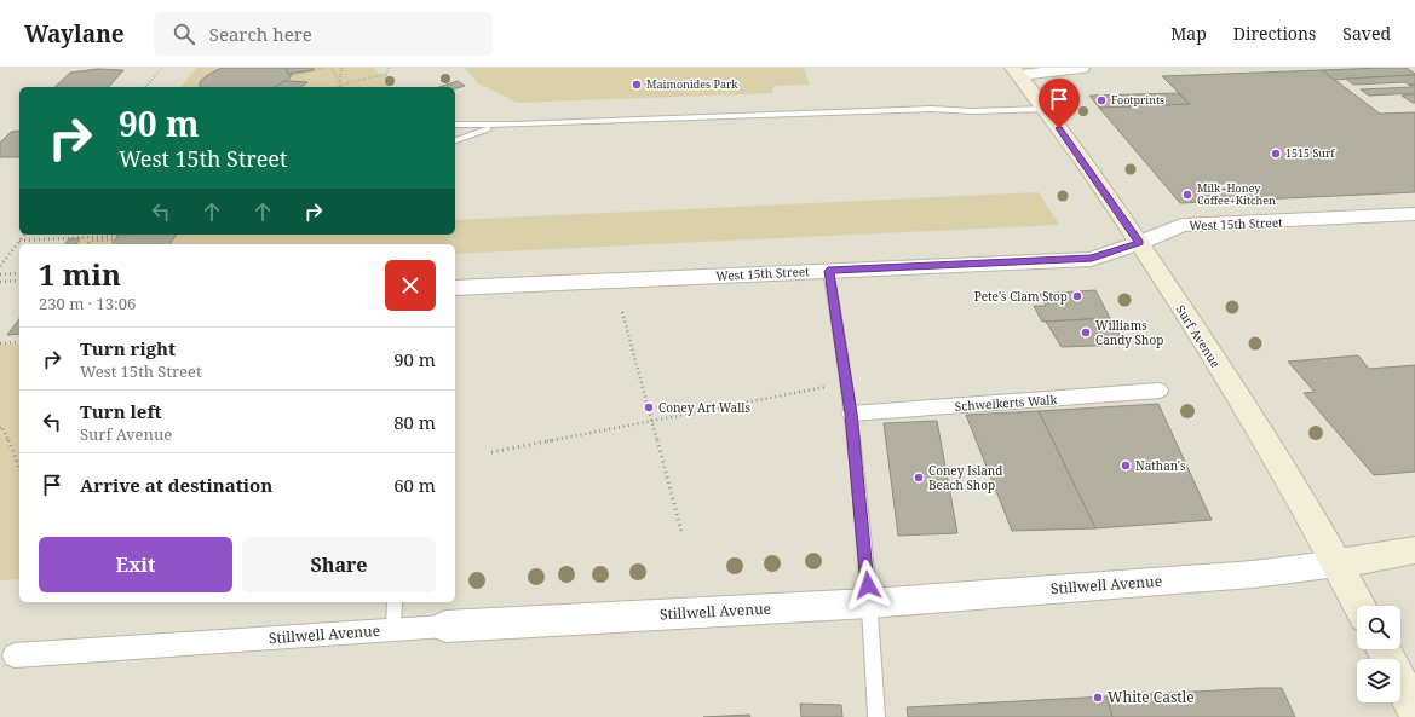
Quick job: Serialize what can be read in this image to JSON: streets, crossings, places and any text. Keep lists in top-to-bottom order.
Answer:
{
  "streets": {
    "main road": ["Surf Avenue", "Stillwell Avenue"],
    "street": ["West 15th Street", "Schweikerts Walk"]
  },
  "crossings": [
    ["West 15th Street", "Surf Avenue"],
    ["Surf Avenue", "Stillwell Avenue"]
  ],
  "places": [
    "Maimonides Park",
    "Footprints",
    "1515 Surf",
    "Milk+Honey Coffee+Kitchen",
    "Pete's Clam Stop",
    "Williams Candy Shop",
    "Coney Art Walls",
    "Nathan's",
    "Coney Island Beach Shop",
    "White Castle"
  ],
  "page": {
    "header": "Waylane",
    "search": "Search here",
    "nav": ["Map", "Directions", "Saved"],
    "turn": ["90 m", "West 15th Street"],
    "heading": ["1 min", "230 m · 13:06"],
    "list": [
      {
        "name": "Turn right",
        "note": "West 15th Street",
        "value": "90 m"
      },
      {
        "name": "Turn left",
        "note": "Surf Avenue",
        "value": "80 m"
      },
      {
        "name": "Arrive at destination",
        "value": "60 m"
      }
    ],
    "buttons": ["Exit", "Share"]
  }
}
